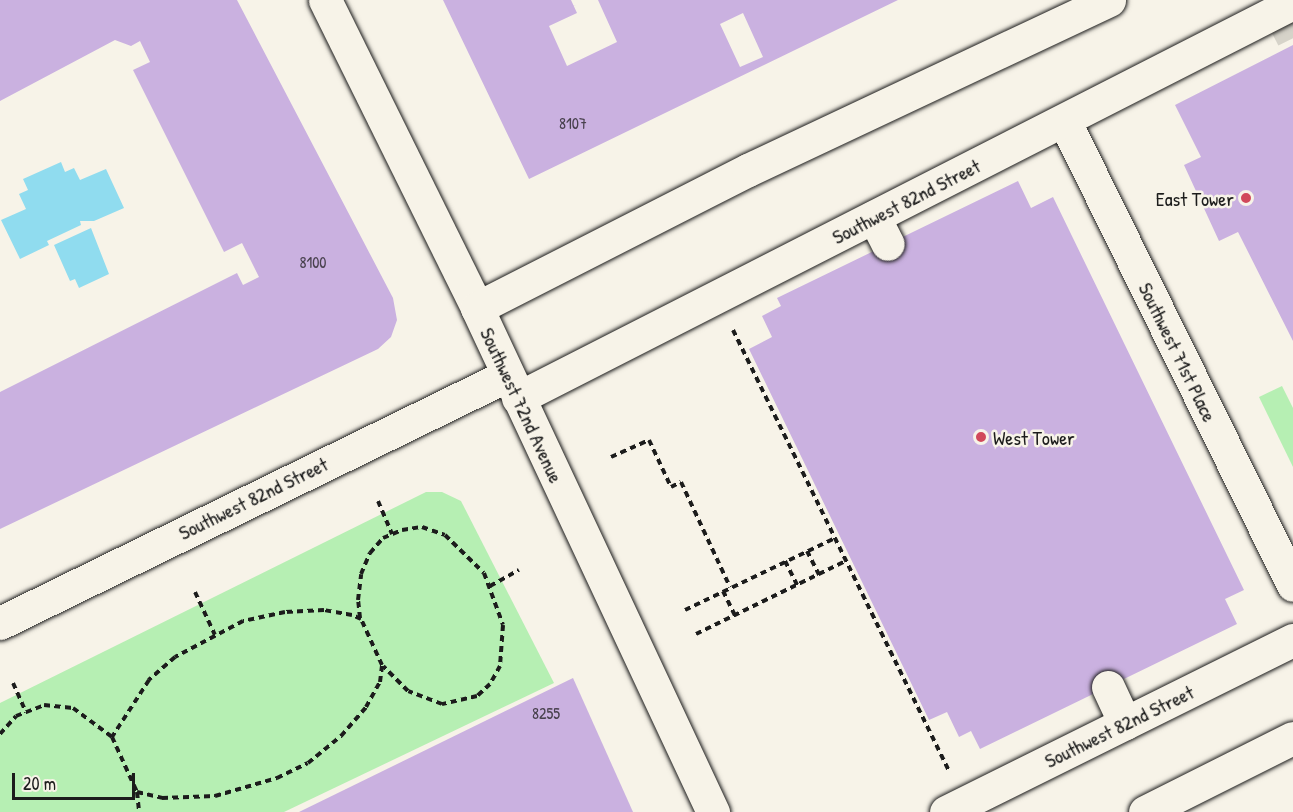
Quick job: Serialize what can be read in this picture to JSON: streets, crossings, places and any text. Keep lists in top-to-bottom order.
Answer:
{
  "streets": {
    "street": ["Southwest 82nd Street", "Southwest 71st Place", "Southwest 72nd Avenue"]
  },
  "crossings": [
    ["Southwest 82nd Street", "Southwest 71st Place"],
    ["Southwest 82nd Street", "Southwest 72nd Avenue"]
  ],
  "places": ["East Tower", "West Tower"],
  "house_numbers": ["8107", "8100", "8255"],
  "scale_bar": "20 m"
}
